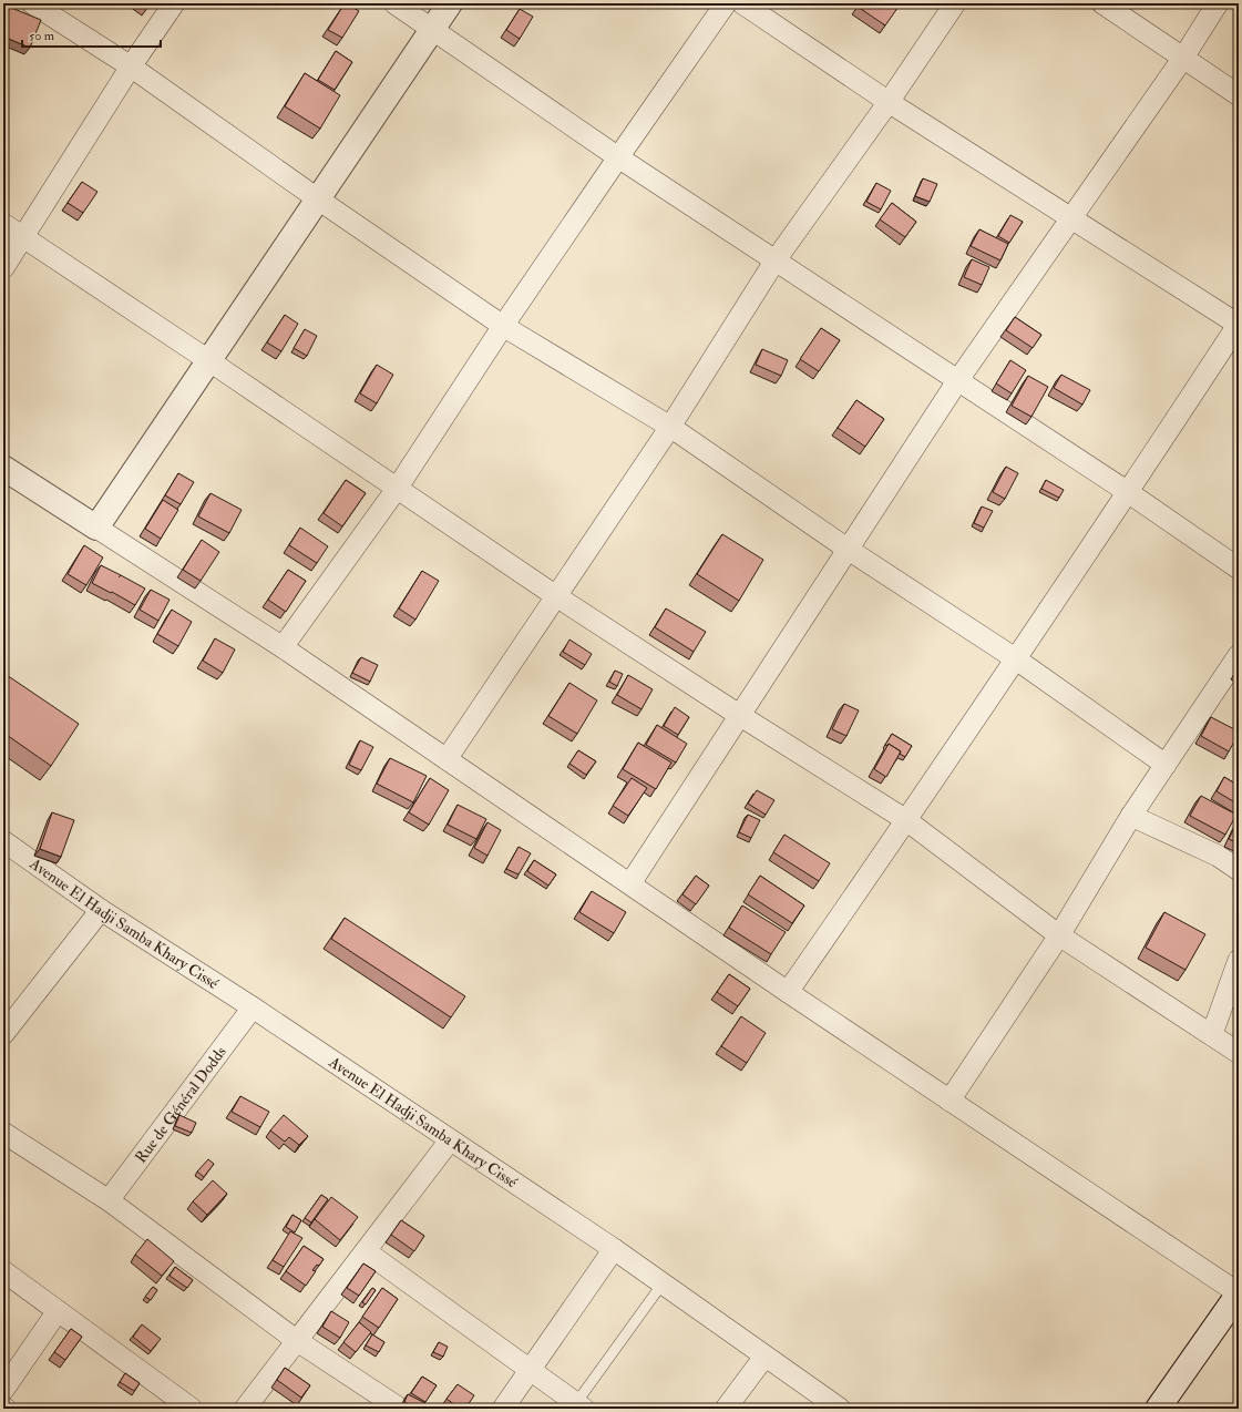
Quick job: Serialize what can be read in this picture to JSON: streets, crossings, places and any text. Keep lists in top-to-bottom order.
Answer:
{
  "streets": {
    "street": ["Avenue El Hadji Samba Khary Cissé", "Rue de Général Dodds"]
  },
  "crossings": [
    ["Avenue El Hadji Samba Khary Cissé", "Rue de Général Dodds"]
  ],
  "scale_bar": "50 m"
}
